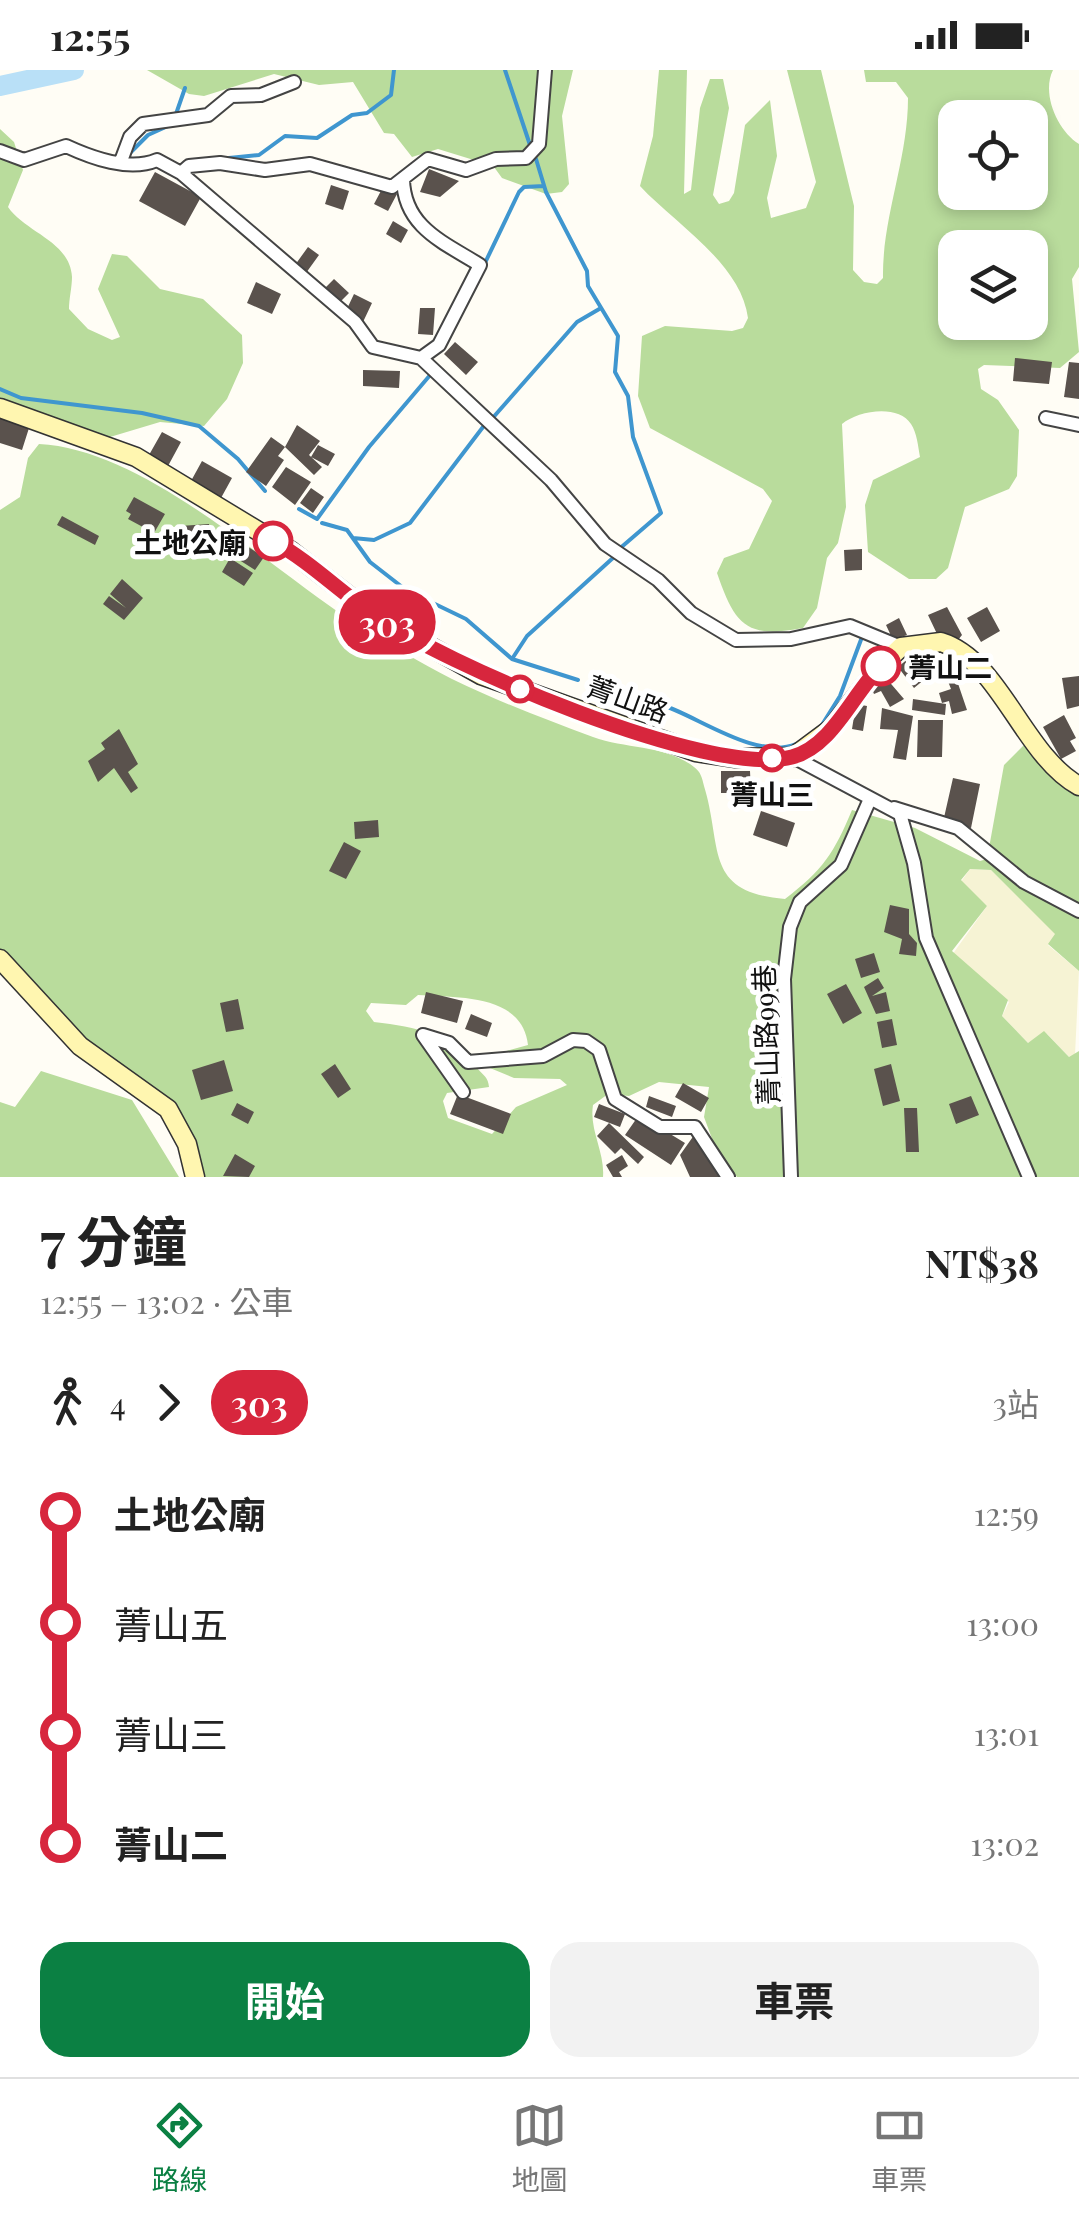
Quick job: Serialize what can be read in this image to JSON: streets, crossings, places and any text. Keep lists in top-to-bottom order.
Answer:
{
  "streets": {
    "street": ["菁山路", "菁山路99巷"]
  },
  "places": ["土地公廟", "菁山二", "菁山三"],
  "lines": ["bus line 303"],
  "page": {
    "status": "12:55",
    "on_map": "303",
    "heading": ["7 分鐘", "12:55 – 13:02 · 公車", "NT$38"],
    "legs": ["4", "303", "3站"],
    "list": [
      {
        "name": "土地公廟",
        "value": "12:59"
      },
      {
        "name": "菁山五",
        "value": "13:00"
      },
      {
        "name": "菁山三",
        "value": "13:01"
      },
      {
        "name": "菁山二",
        "value": "13:02"
      }
    ],
    "buttons": ["開始", "車票"],
    "tabs": ["路線", "地圖", "車票"]
  }
}
